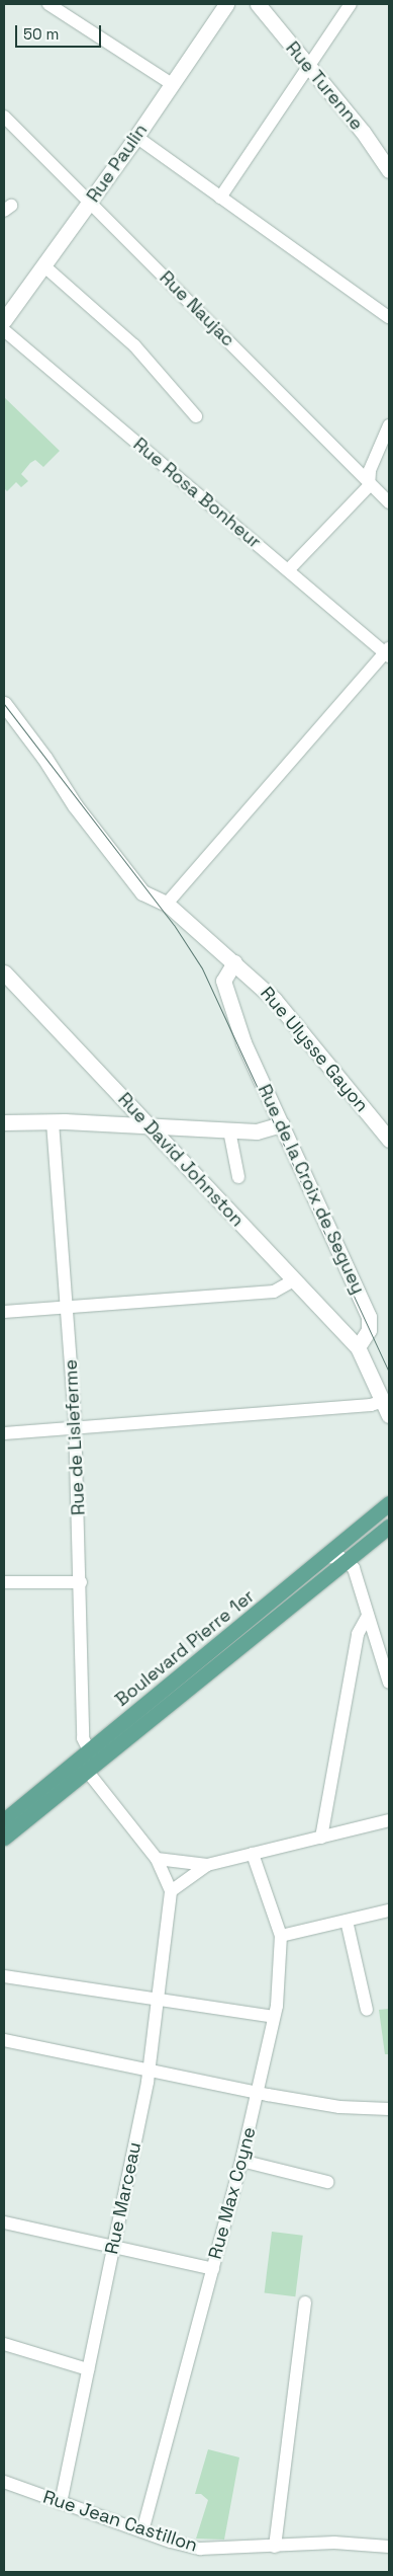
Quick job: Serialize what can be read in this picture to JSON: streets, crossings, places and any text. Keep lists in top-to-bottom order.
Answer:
{
  "streets": {
    "main road": ["Boulevard Pierre 1er"],
    "street": [
      "Rue Turenne",
      "Rue Paulin",
      "Rue Naujac",
      "Rue Rosa Bonheur",
      "Rue Ulysse Gayon",
      "Rue David Johnston",
      "Rue de la Croix de Seguey",
      "Rue de Lisleferme",
      "Rue Max Coyne",
      "Rue Marceau",
      "Rue Jean Castillon"
    ]
  },
  "crossings": [
    ["Rue Paulin", "Rue Naujac"],
    ["Rue Ulysse Gayon", "Rue de la Croix de Seguey"],
    ["Rue David Johnston", "Rue de la Croix de Seguey"],
    ["Rue de Lisleferme", "Boulevard Pierre 1er"],
    ["Rue Max Coyne", "Rue Jean Castillon"],
    ["Rue Marceau", "Rue Jean Castillon"]
  ],
  "scale_bar": "50 m"
}
